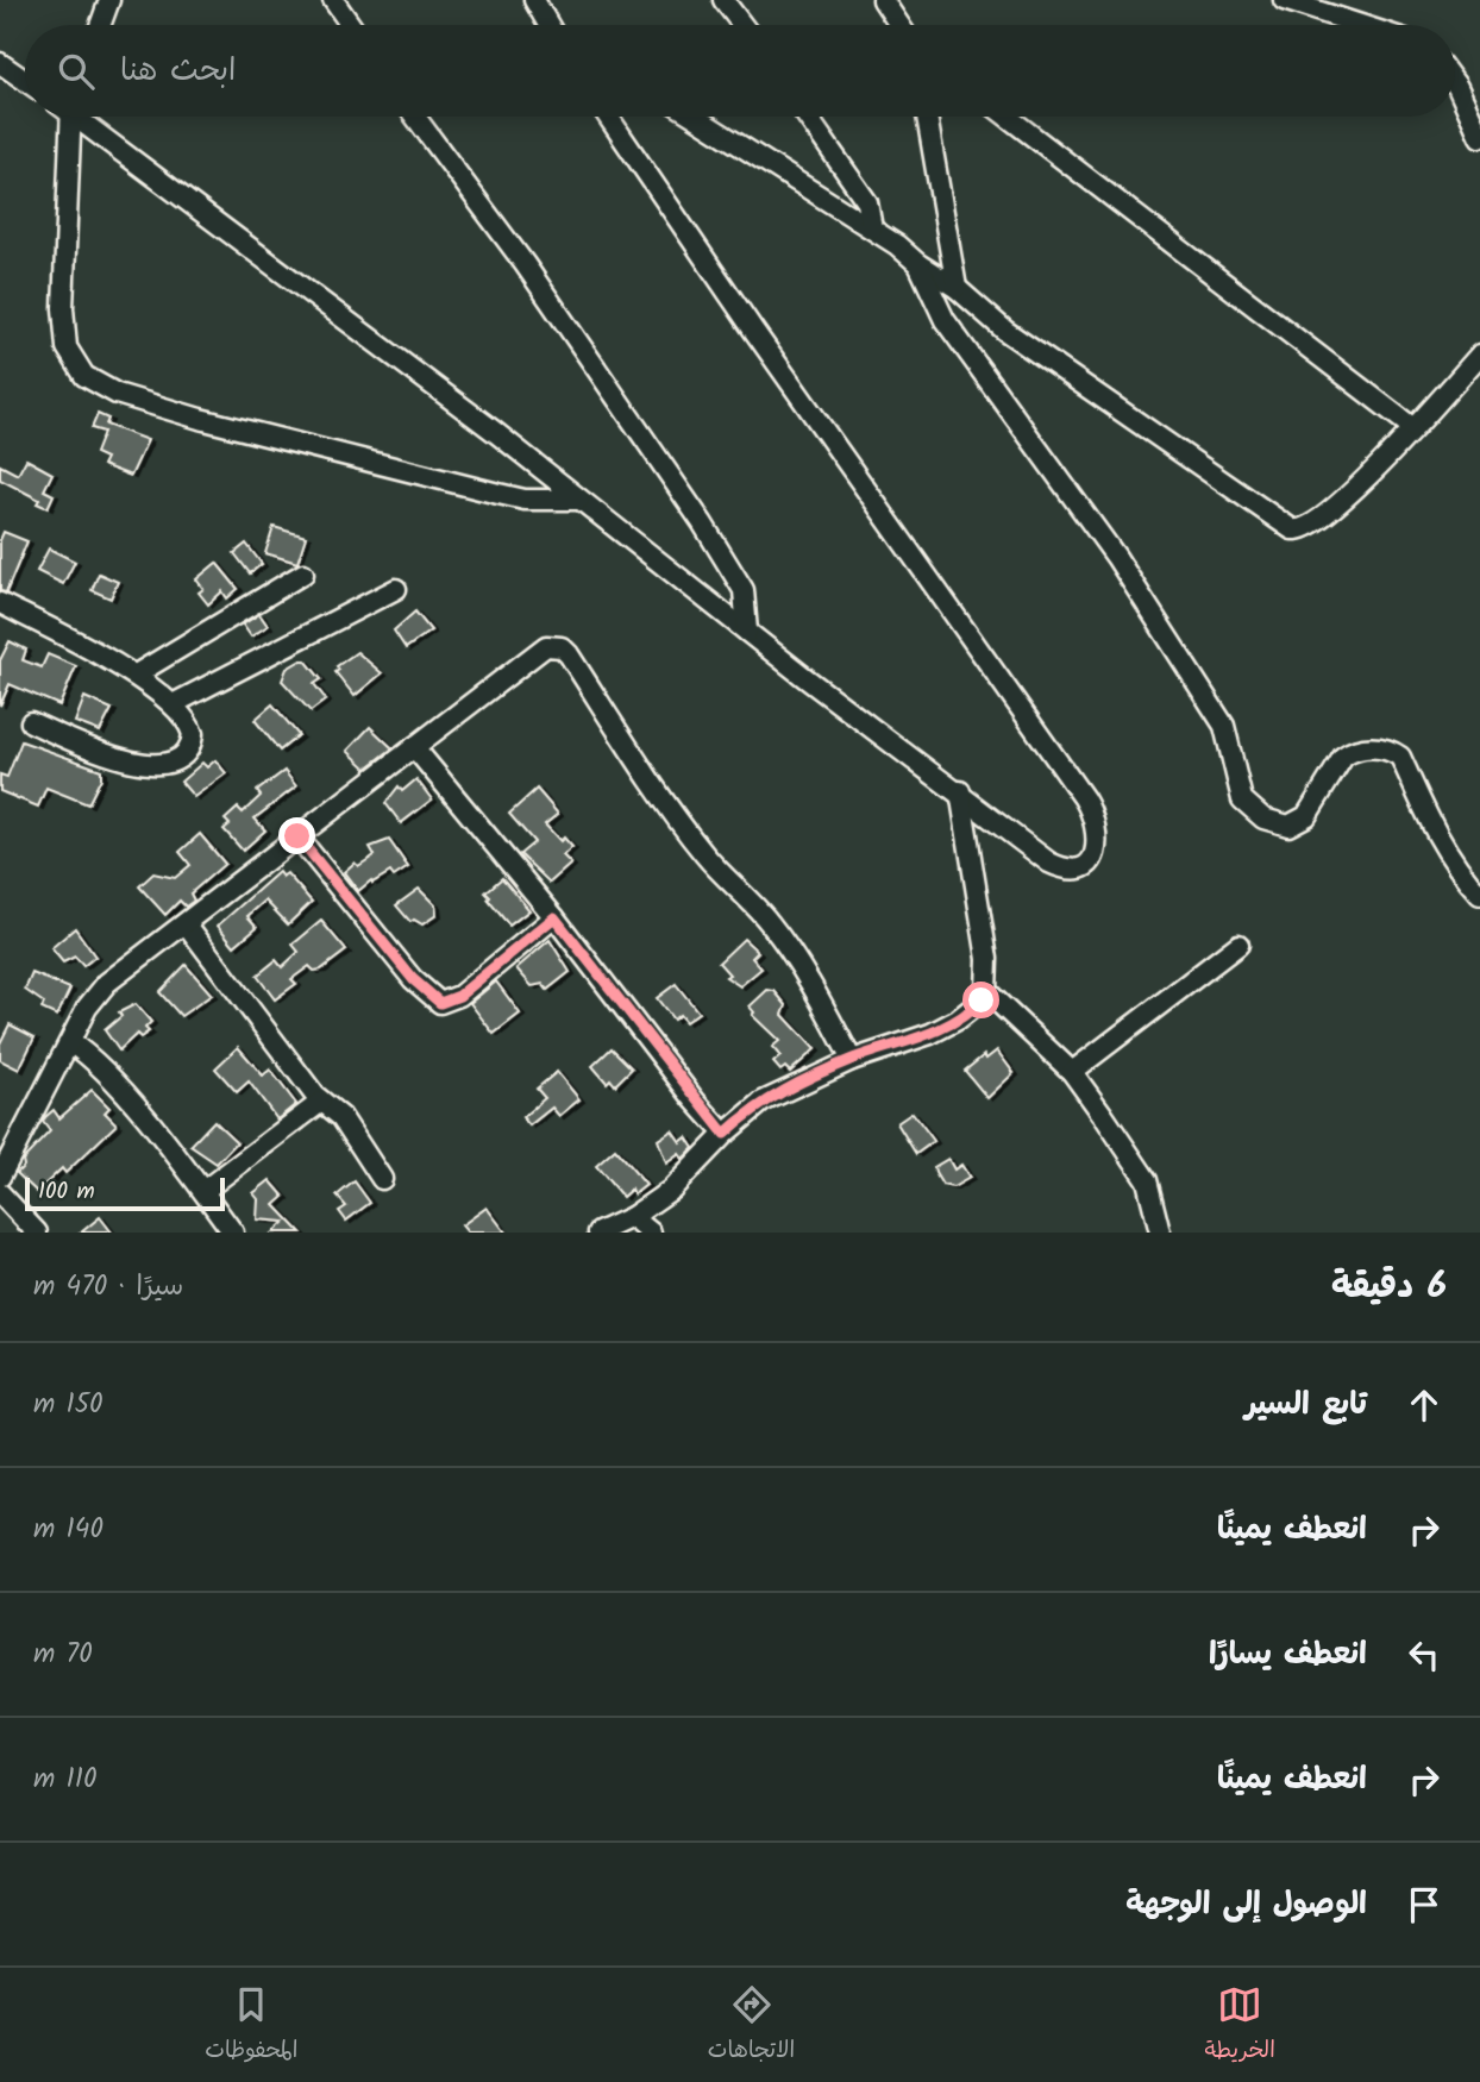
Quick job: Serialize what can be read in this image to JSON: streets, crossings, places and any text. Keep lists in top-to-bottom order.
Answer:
{
  "scale_bar": "100 m",
  "page": {
    "search": "ابحث هنا",
    "scale": "100 m",
    "heading": ["6 دقيقة", "سيرًا · 470 m"],
    "list": [
      ["تابع السير", "150 m"],
      ["انعطف يمينًا", "140 m"],
      ["انعطف يسارًا", "70 m"],
      ["انعطف يمينًا", "110 m"],
      "الوصول إلى الوجهة"
    ],
    "nav": ["الخريطة", "الاتجاهات", "المحفوظات"]
  }
}
